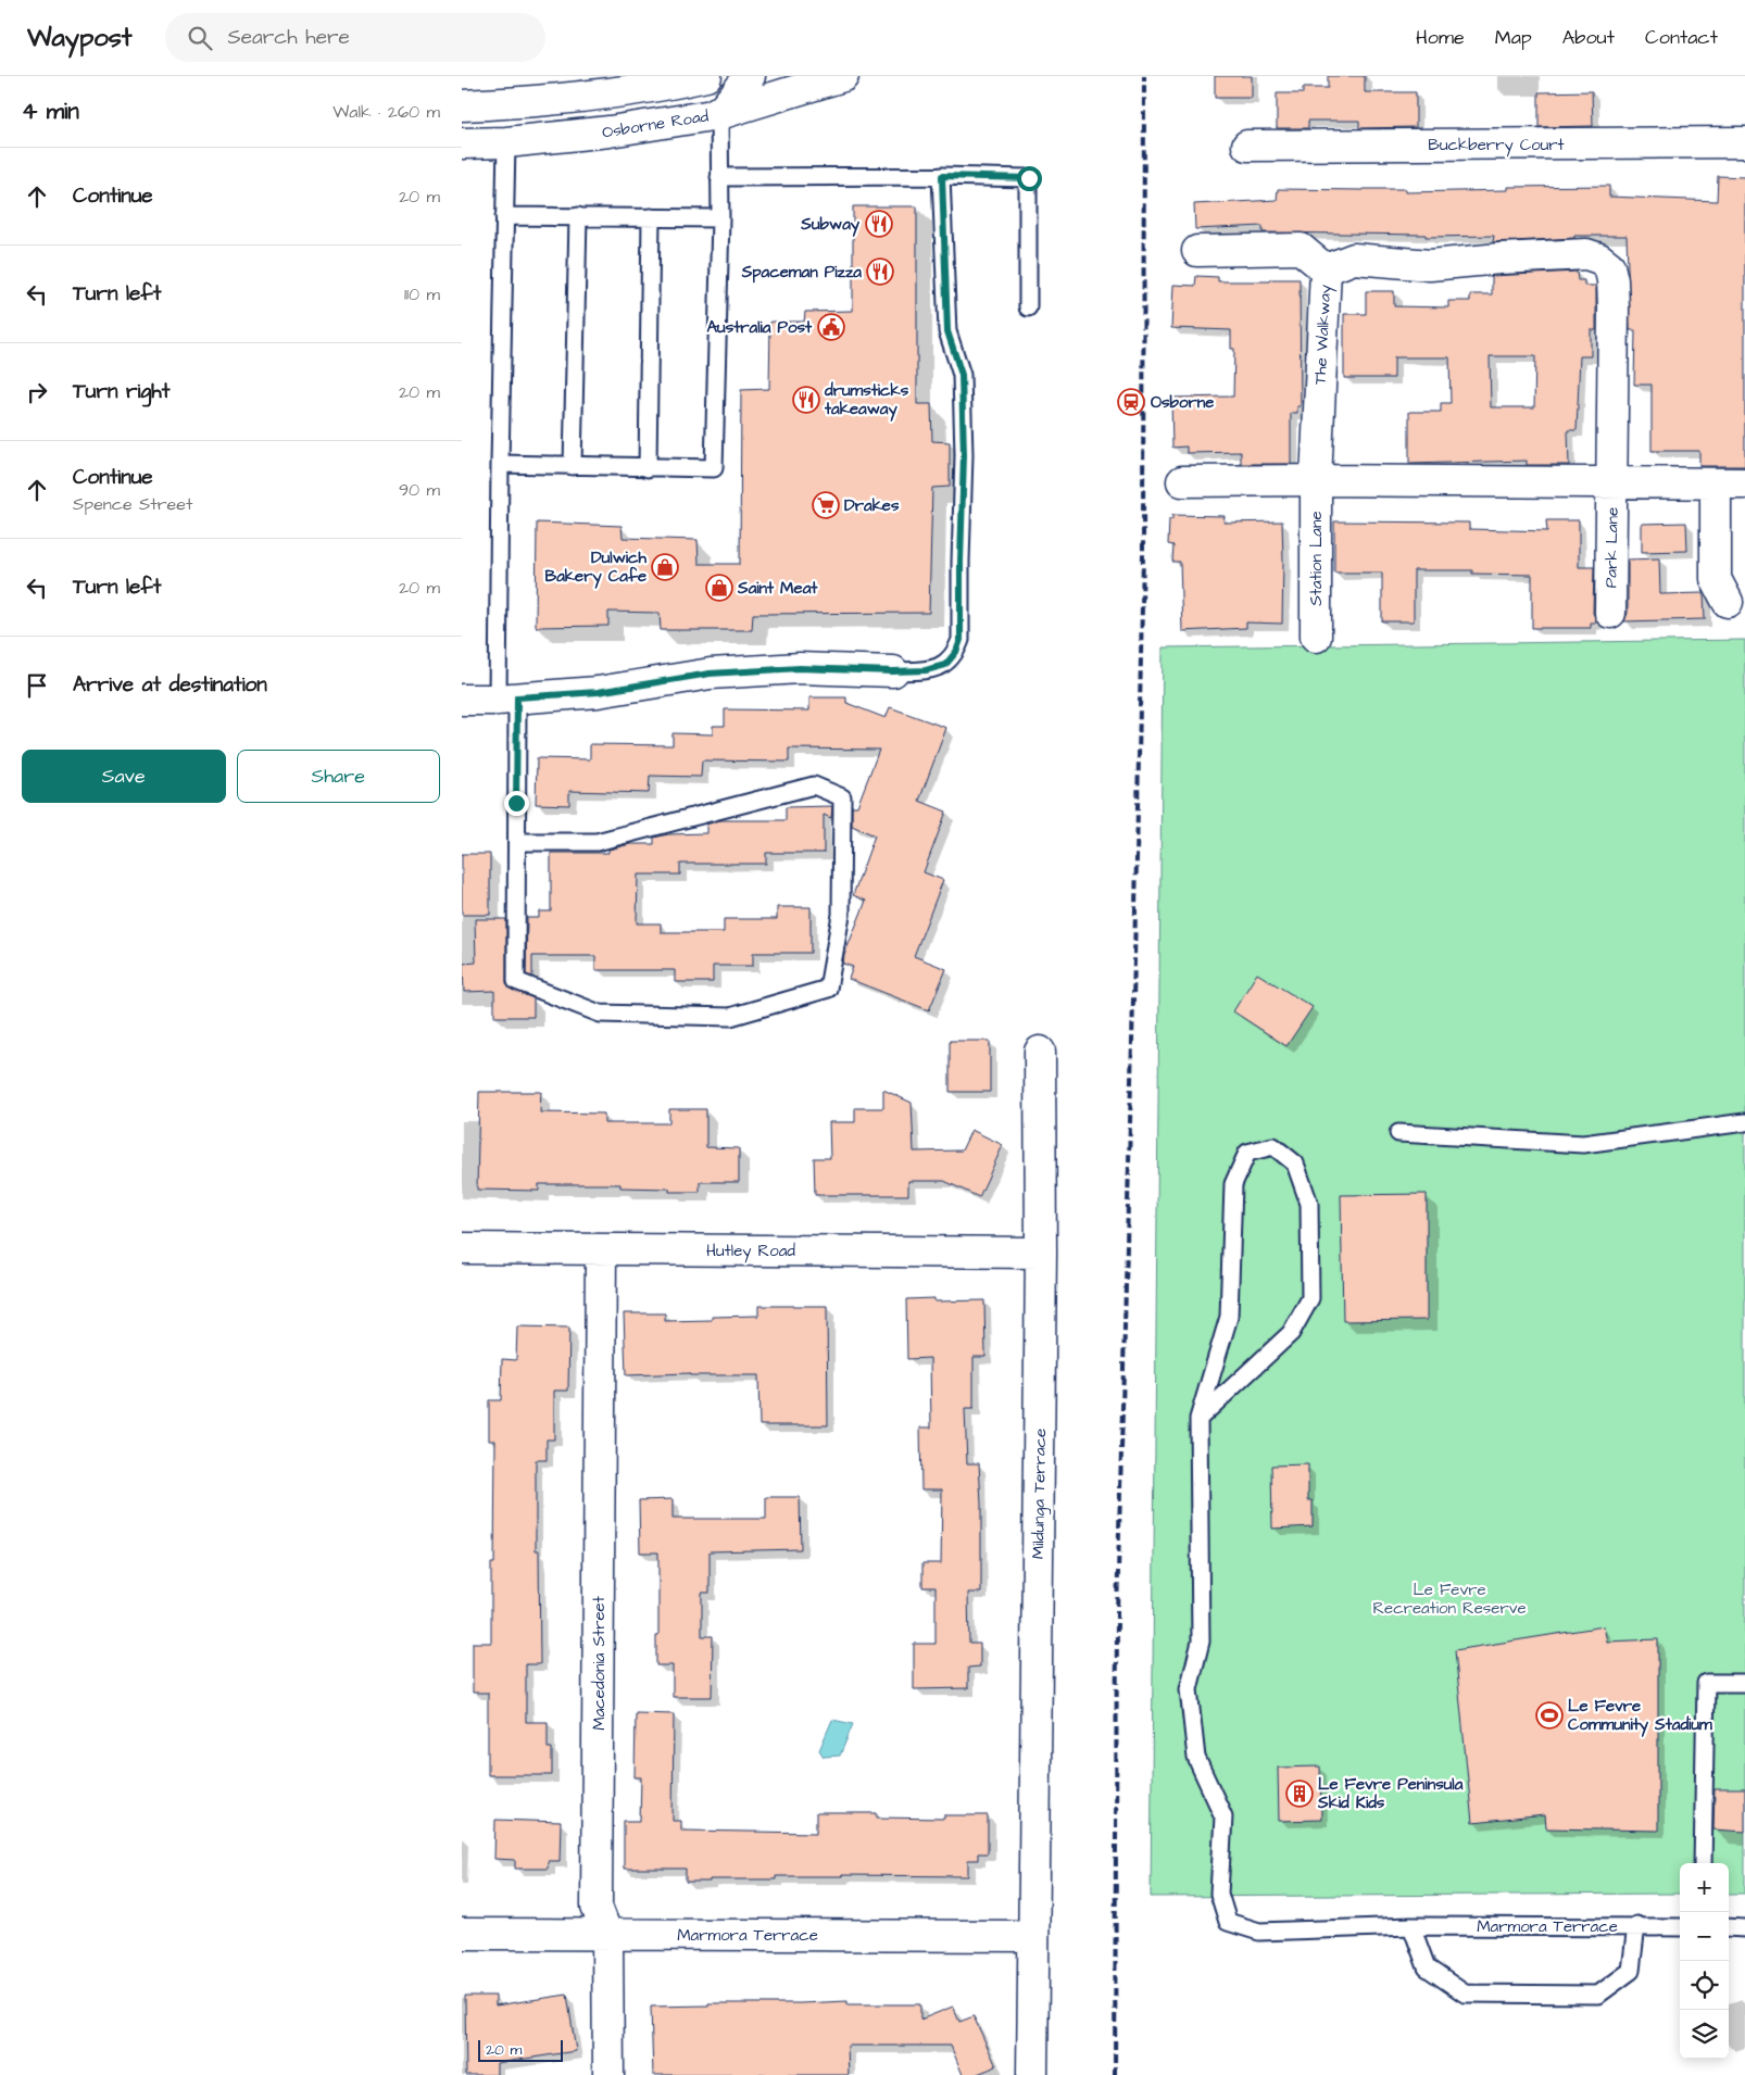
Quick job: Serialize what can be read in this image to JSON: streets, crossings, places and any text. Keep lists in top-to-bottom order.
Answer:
{
  "streets": {
    "street": [
      "Osborne Road",
      "Buckberry Court",
      "The Walkway",
      "Park Lane",
      "Station Lane",
      "Hutley Road",
      "Mildunga Terrace",
      "Macedonia Street",
      "Marmora Terrace"
    ]
  },
  "crossings": [
    ["The Walkway", "Park Lane"],
    ["The Walkway", "Station Lane"],
    ["Hutley Road", "Mildunga Terrace"],
    ["Hutley Road", "Macedonia Street"],
    ["Mildunga Terrace", "Marmora Terrace"],
    ["Macedonia Street", "Marmora Terrace"]
  ],
  "parks": ["Le Fevre Recreation Reserve"],
  "places": {
    "restaurant": ["Subway", "Spaceman Pizza", "drumsticks takeaway"],
    "public building": ["Australia Post"],
    "station": ["Osborne"],
    "supermarket": ["Drakes"],
    "shop": ["Dulwich Bakery Cafe", "Saint Meat"],
    "sports": ["Le Fevre Community Stadium"],
    "building": ["Le Fevre Peninsula Skid Kids"]
  },
  "scale_bar": "20 m",
  "page": {
    "header": "Waypost",
    "search": "Search here",
    "nav": [
      "Home",
      "Map",
      "About",
      "Contact"
    ],
    "heading": ["4 min", "Walk · 260 m"],
    "list": [
      ["Continue", "20 m"],
      ["Turn left", "110 m"],
      ["Turn right", "20 m"],
      ["Continue", "Spence Street", "90 m"],
      ["Turn left", "20 m"],
      "Arrive at destination"
    ],
    "buttons": ["Save", "Share"],
    "map_buttons": ["+", "−"],
    "scale": "20 m"
  }
}
